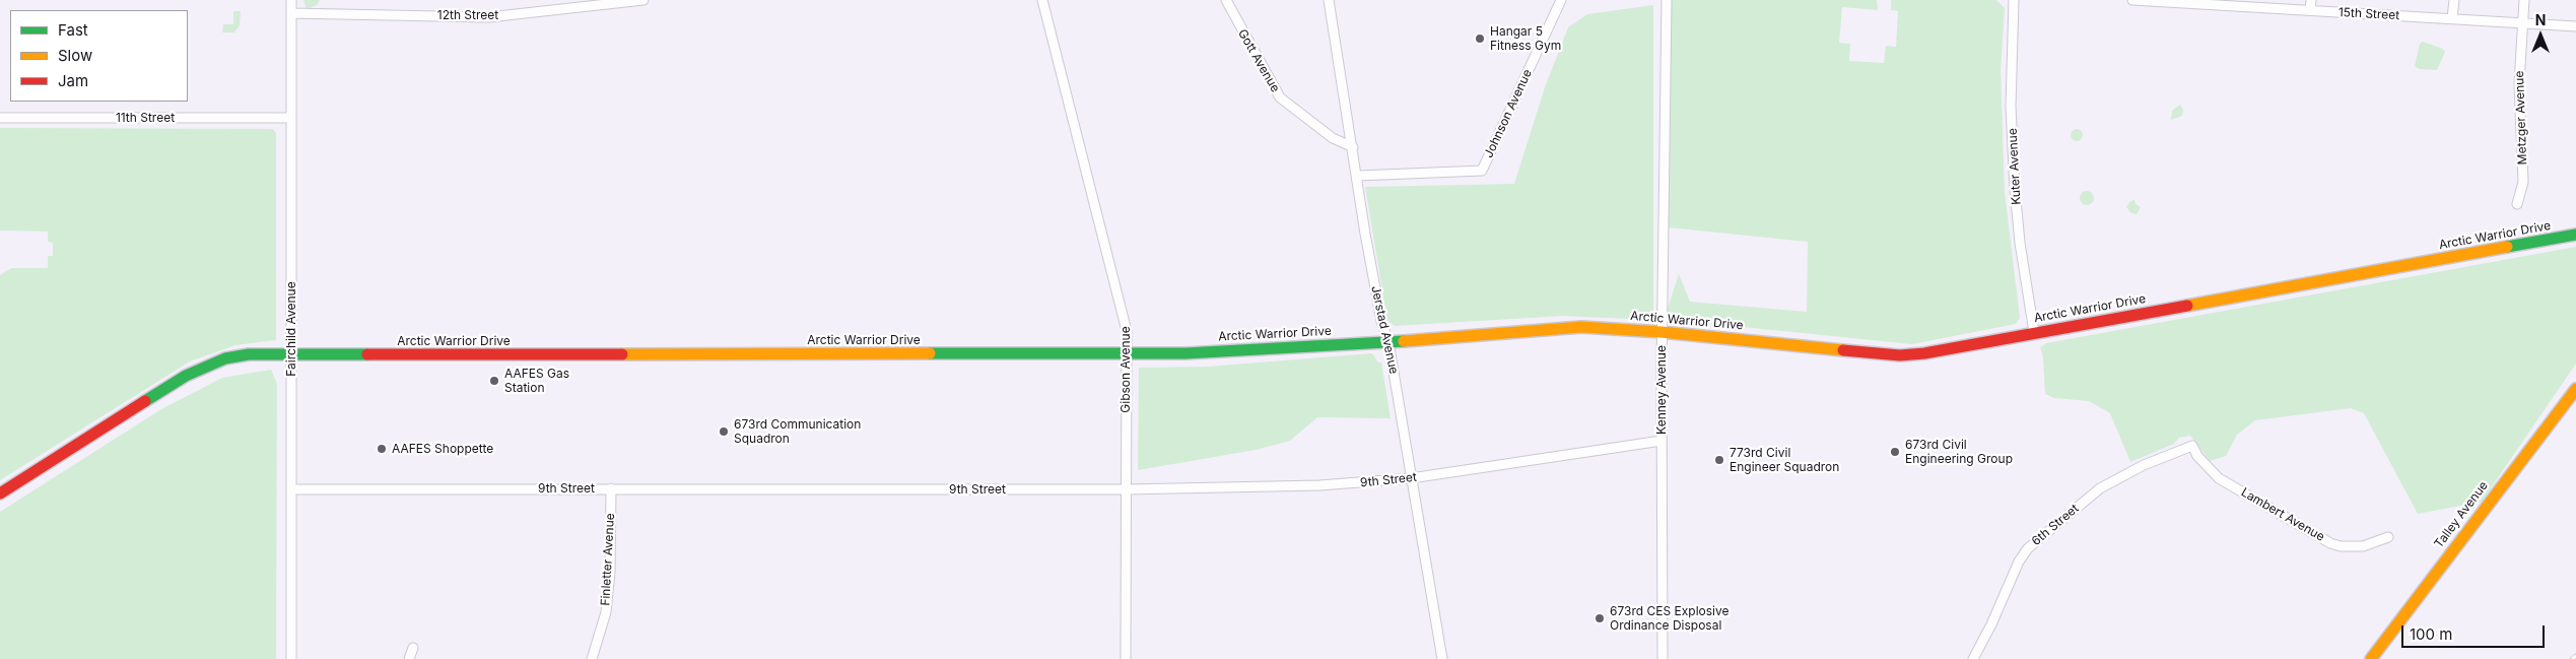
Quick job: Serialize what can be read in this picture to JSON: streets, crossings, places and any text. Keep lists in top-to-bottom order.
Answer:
{
  "streets": {
    "main road": ["Arctic Warrior Drive", "Talley Avenue"],
    "street": [
      "15th Street",
      "12th Street",
      "Gott Avenue",
      "Johnson Avenue",
      "11th Street",
      "Metzger Avenue",
      "Kuter Avenue",
      "Fairchild Avenue",
      "Jerstad Avenue",
      "Gibson Avenue",
      "Kenney Avenue",
      "9th Street",
      "Lambert Avenue",
      "6th Street",
      "Finletter Avenue"
    ]
  },
  "crossings": [
    ["15th Street", "Metzger Avenue"],
    ["12th Street", "Fairchild Avenue"],
    ["Gott Avenue", "Jerstad Avenue"],
    ["Johnson Avenue", "Jerstad Avenue"],
    ["11th Street", "Fairchild Avenue"],
    ["Kuter Avenue", "Arctic Warrior Drive"],
    ["Arctic Warrior Drive", "Fairchild Avenue"],
    ["Arctic Warrior Drive", "Jerstad Avenue"],
    ["Arctic Warrior Drive", "Gibson Avenue"],
    ["Arctic Warrior Drive", "Kenney Avenue"],
    ["Fairchild Avenue", "9th Street"],
    ["Jerstad Avenue", "9th Street"],
    ["Gibson Avenue", "9th Street"],
    ["Kenney Avenue", "9th Street"],
    ["9th Street", "Finletter Avenue"],
    ["Lambert Avenue", "6th Street"]
  ],
  "places": [
    "Hangar 5 Fitness Gym",
    "AAFES Gas Station",
    "673rd Communication Squadron",
    "AAFES Shoppette",
    "673rd Civil Engineering Group",
    "773rd Civil Engineer Squadron",
    "673rd CES Explosive Ordinance Disposal"
  ],
  "legend": ["Fast", "Slow", "Jam"],
  "scale_bar": "100 m",
  "north": "top"
}
